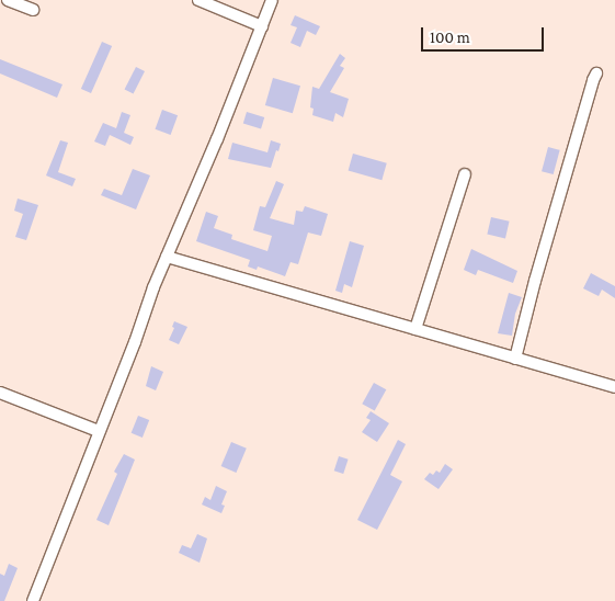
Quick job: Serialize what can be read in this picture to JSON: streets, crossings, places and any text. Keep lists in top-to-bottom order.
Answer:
{
  "scale_bar": "100 m"
}
